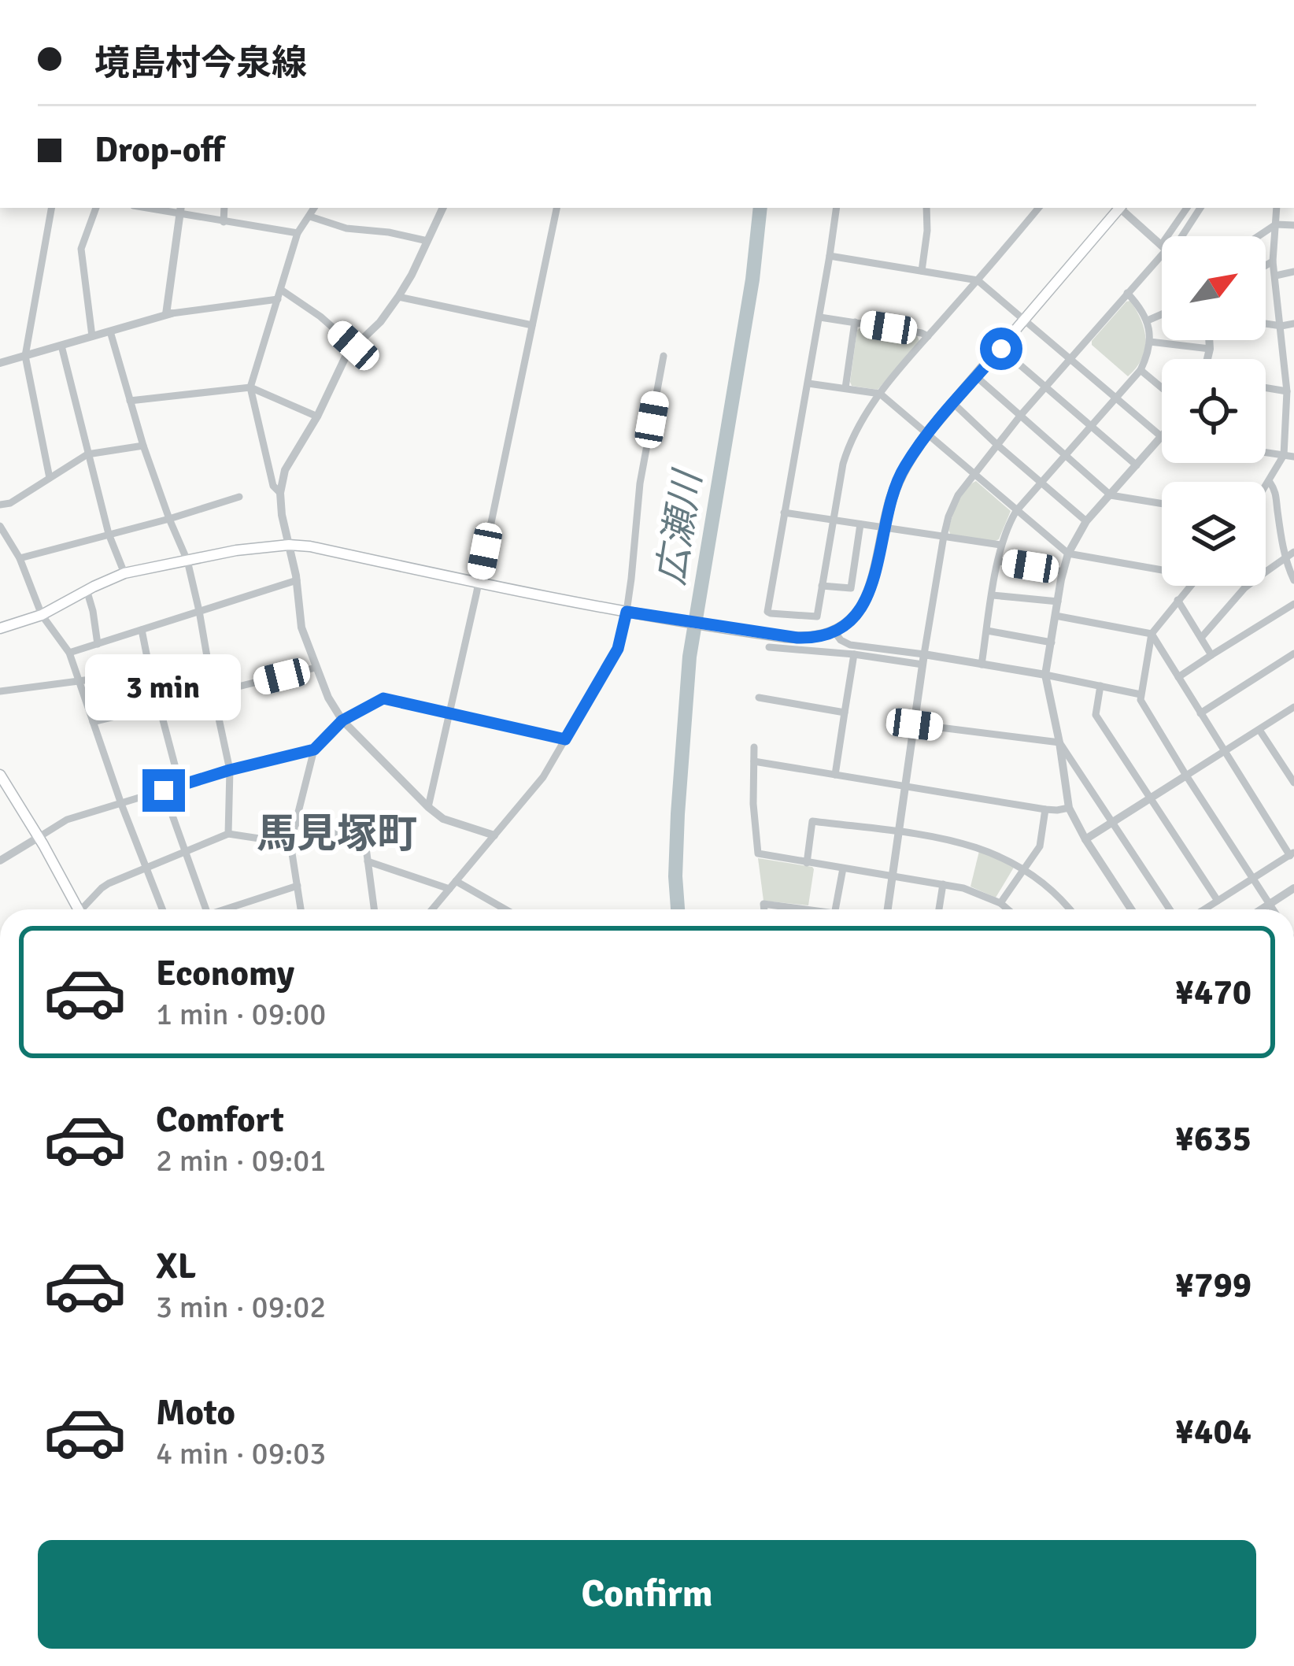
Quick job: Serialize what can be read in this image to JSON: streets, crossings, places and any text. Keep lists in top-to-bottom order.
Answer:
{
  "districts": ["馬見塚町"],
  "water": ["広瀬川"],
  "north": "top right",
  "page": {
    "banner": ["境島村今泉線", "Drop-off"],
    "bubble": "3 min",
    "list": [
      {
        "name": "Economy",
        "note": "1 min · 09:00",
        "value": "¥470"
      },
      {
        "name": "Comfort",
        "note": "2 min · 09:01",
        "value": "¥635"
      },
      {
        "name": "XL",
        "note": "3 min · 09:02",
        "value": "¥799"
      },
      {
        "name": "Moto",
        "note": "4 min · 09:03",
        "value": "¥404"
      }
    ],
    "buttons": "Confirm"
  }
}
